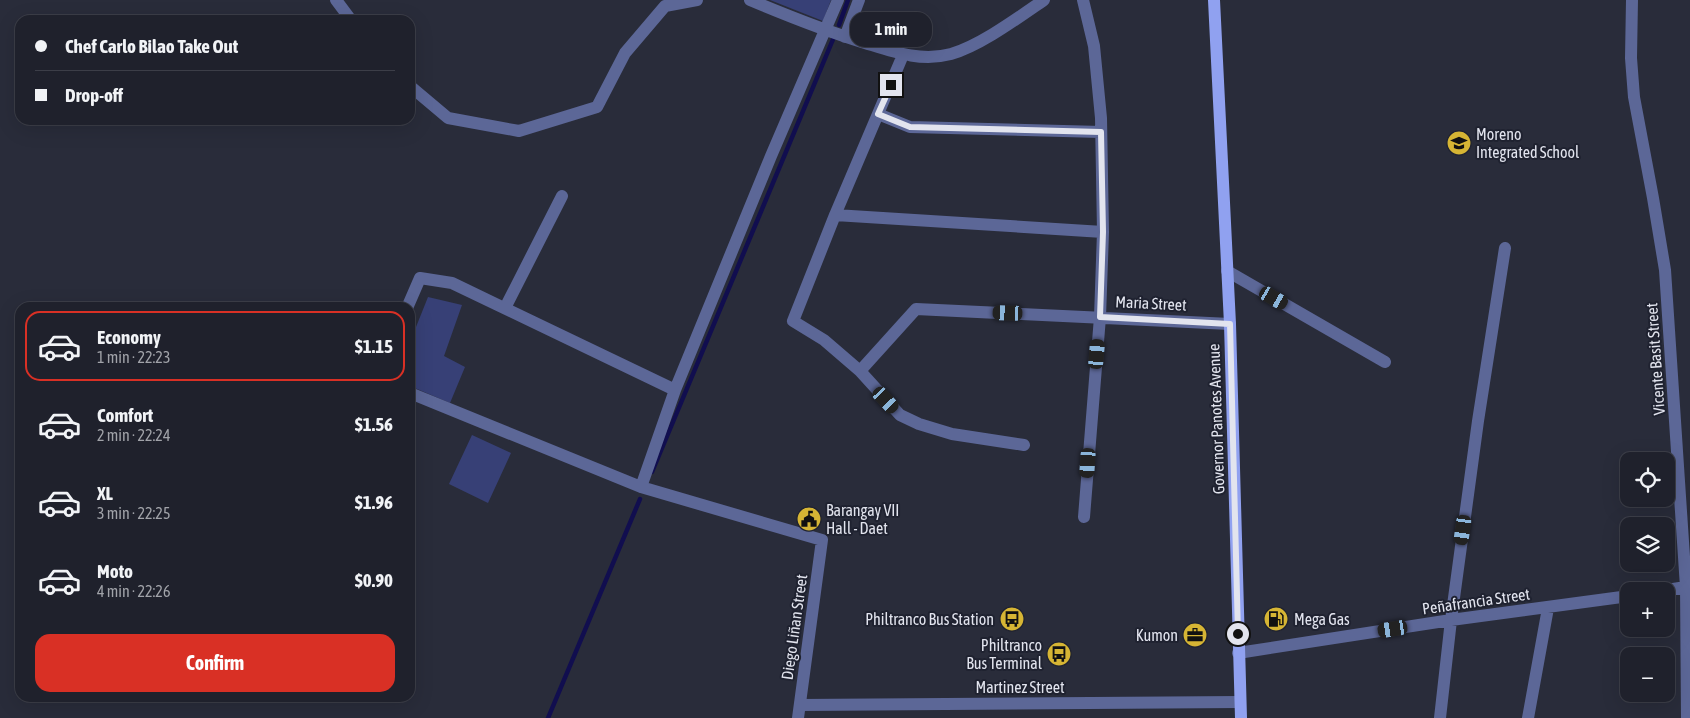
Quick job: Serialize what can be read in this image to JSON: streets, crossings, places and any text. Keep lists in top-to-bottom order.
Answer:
{
  "streets": {
    "main road": ["Governor Panotes Avenue"],
    "street": [
      "Maria Street",
      "Vicente Basit Street",
      "Peñafrancia Street",
      "Diego Liñan Street",
      "Martinez Street"
    ]
  },
  "crossings": [
    ["Maria Street", "Governor Panotes Avenue"],
    ["Governor Panotes Avenue", "Peñafrancia Street"],
    ["Governor Panotes Avenue", "Martinez Street"],
    ["Diego Liñan Street", "Martinez Street"]
  ],
  "places": {
    "school or university": ["Moreno Integrated School"],
    "public building": ["Barangay VII Hall - Daet"],
    "bus stop": ["Philtranco Bus Station", "Philtranco Bus Terminal"],
    "fuel station": ["Mega Gas"],
    "office": ["Kumon"]
  },
  "page": {
    "bubble": "1 min",
    "banner": ["Chef Carlo Bilao Take Out", "Drop-off"],
    "list": [
      {
        "name": "Economy",
        "note": "1 min · 22:23",
        "value": "$1.15"
      },
      {
        "name": "Comfort",
        "note": "2 min · 22:24",
        "value": "$1.56"
      },
      {
        "name": "XL",
        "note": "3 min · 22:25",
        "value": "$1.96"
      },
      {
        "name": "Moto",
        "note": "4 min · 22:26",
        "value": "$0.90"
      }
    ],
    "map_buttons": ["+", "−"],
    "buttons": "Confirm"
  }
}
